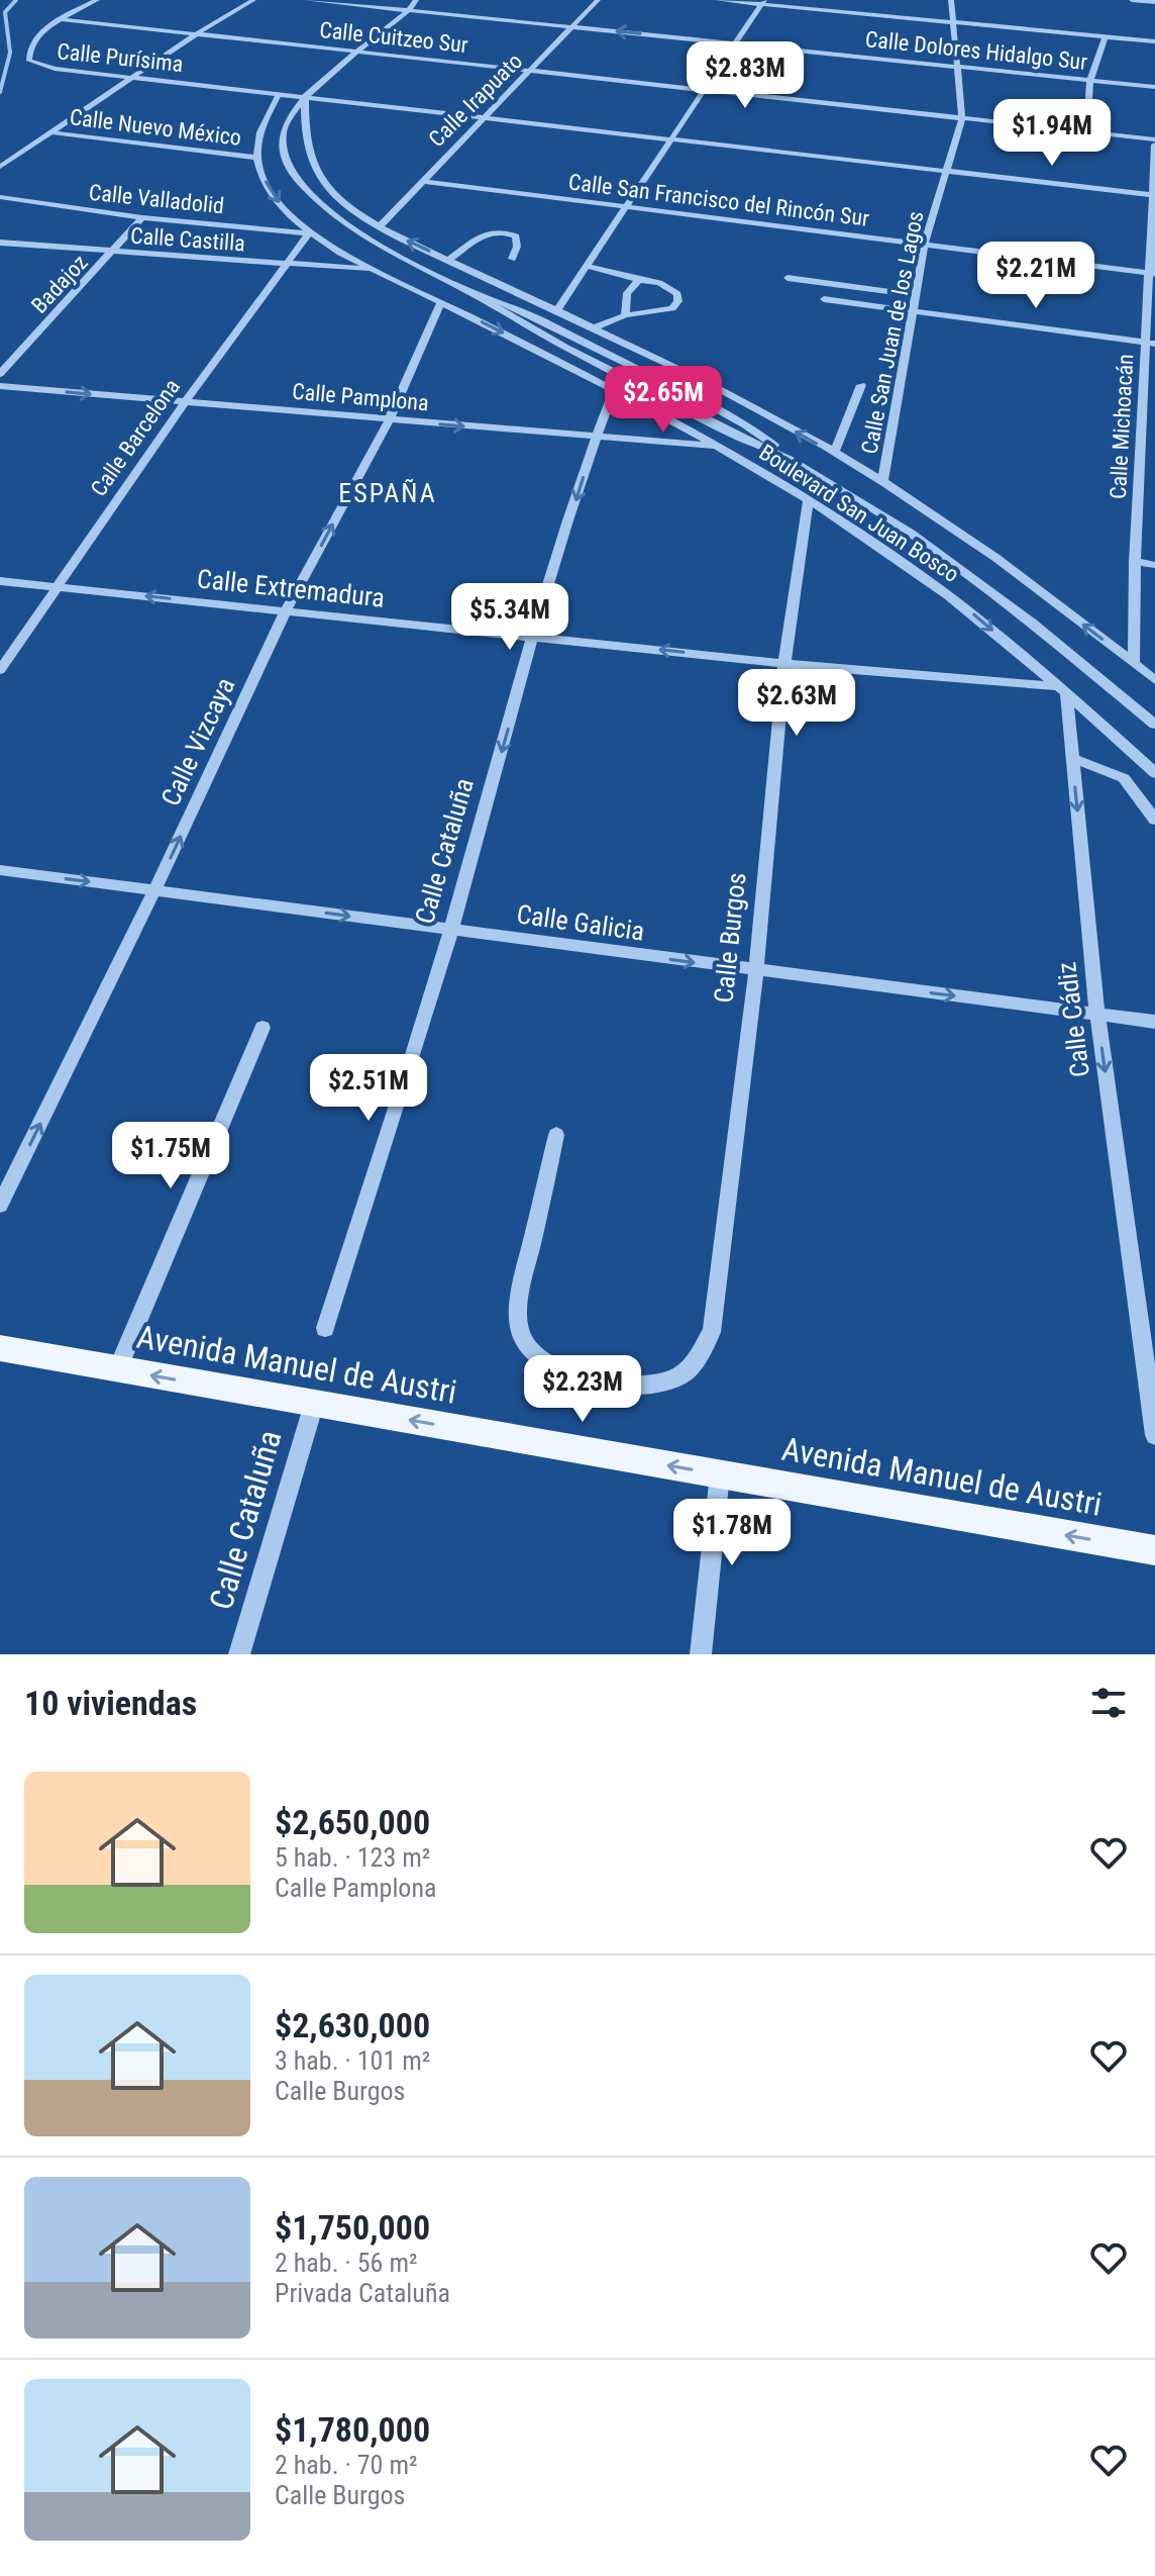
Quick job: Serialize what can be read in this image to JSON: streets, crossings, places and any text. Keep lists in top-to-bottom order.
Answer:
{
  "streets": {
    "main road": ["Avenida Manuel de Austri"],
    "street": [
      "Calle Cuitzeo Sur",
      "Calle Dolores Hidalgo Sur",
      "Calle Purísima",
      "Calle Irapuato",
      "Calle Nuevo México",
      "Calle Valladolid",
      "Calle San Francisco del Rincón Sur",
      "Calle Castilla",
      "Badajoz",
      "Calle San Juan de los Lagos",
      "Calle Pamplona",
      "Calle Michoacán",
      "Calle Barcelona",
      "Boulevard San Juan Bosco",
      "Calle Extremadura",
      "Calle Vizcaya",
      "Calle Cataluña",
      "Calle Galicia",
      "Calle Burgos",
      "Calle Cádiz"
    ]
  },
  "crossings": [
    ["Calle Cuitzeo Sur", "Calle Purísima"],
    ["Calle Cuitzeo Sur", "Calle Irapuato"],
    ["Calle Cuitzeo Sur", "Calle San Juan de los Lagos"],
    ["Calle Cuitzeo Sur", "Calle Michoacán"],
    ["Calle Dolores Hidalgo Sur", "Calle Irapuato"],
    ["Calle Dolores Hidalgo Sur", "Calle San Juan de los Lagos"],
    ["Calle Purísima", "Calle Irapuato"],
    ["Calle Purísima", "Calle San Juan de los Lagos"],
    ["Calle Purísima", "Calle Michoacán"],
    ["Calle Purísima", "Boulevard San Juan Bosco"],
    ["Calle Irapuato", "Calle San Francisco del Rincón Sur"],
    ["Calle Irapuato", "Boulevard San Juan Bosco"],
    ["Calle Nuevo México", "Boulevard San Juan Bosco"],
    ["Calle Valladolid", "Badajoz"],
    ["Calle Valladolid", "Calle Barcelona"],
    ["Calle Valladolid", "Boulevard San Juan Bosco"],
    ["Calle San Francisco del Rincón Sur", "Calle San Juan de los Lagos"],
    ["Calle San Francisco del Rincón Sur", "Calle Michoacán"],
    ["Calle Castilla", "Badajoz"],
    ["Calle Castilla", "Calle Barcelona"],
    ["Calle Castilla", "Boulevard San Juan Bosco"],
    ["Calle San Juan de los Lagos", "Boulevard San Juan Bosco"],
    ["Calle Pamplona", "Calle Barcelona"],
    ["Calle Pamplona", "Boulevard San Juan Bosco"],
    ["Calle Pamplona", "Calle Vizcaya"],
    ["Calle Pamplona", "Calle Cataluña"],
    ["Calle Michoacán", "Boulevard San Juan Bosco"],
    ["Calle Barcelona", "Boulevard San Juan Bosco"],
    ["Calle Barcelona", "Calle Extremadura"],
    ["Boulevard San Juan Bosco", "Calle Extremadura"],
    ["Boulevard San Juan Bosco", "Calle Vizcaya"],
    ["Boulevard San Juan Bosco", "Calle Cataluña"],
    ["Boulevard San Juan Bosco", "Calle Burgos"],
    ["Boulevard San Juan Bosco", "Calle Cádiz"],
    ["Calle Extremadura", "Calle Vizcaya"],
    ["Calle Extremadura", "Calle Cataluña"],
    ["Calle Extremadura", "Calle Burgos"],
    ["Calle Extremadura", "Calle Cádiz"],
    ["Calle Vizcaya", "Calle Galicia"],
    ["Calle Cataluña", "Calle Galicia"],
    ["Calle Cataluña", "Avenida Manuel de Austri"],
    ["Calle Galicia", "Calle Burgos"],
    ["Calle Galicia", "Calle Cádiz"]
  ],
  "one_way": [
    "Calle Pamplona",
    "Calle Extremadura",
    "Calle Vizcaya",
    "Calle Cataluña",
    "Calle Galicia",
    "Calle Cádiz",
    "Avenida Manuel de Austri"
  ],
  "districts": ["ESPAÑA"],
  "page": {
    "price": [
      "$2.83M",
      "$1.94M",
      "$2.21M",
      "$2.65M",
      "$5.34M",
      "$2.63M",
      "$2.51M",
      "$1.75M",
      "$2.23M",
      "$1.78M"
    ],
    "heading": "10 viviendas",
    "list": [
      {
        "name": "$2,650,000",
        "note": "5 hab. · 123 m² · Calle Pamplona"
      },
      {
        "name": "$2,630,000",
        "note": "3 hab. · 101 m² · Calle Burgos"
      },
      {
        "name": "$1,750,000",
        "note": "2 hab. · 56 m² · Privada Cataluña"
      },
      {
        "name": "$1,780,000",
        "note": "2 hab. · 70 m² · Calle Burgos"
      }
    ]
  }
}
